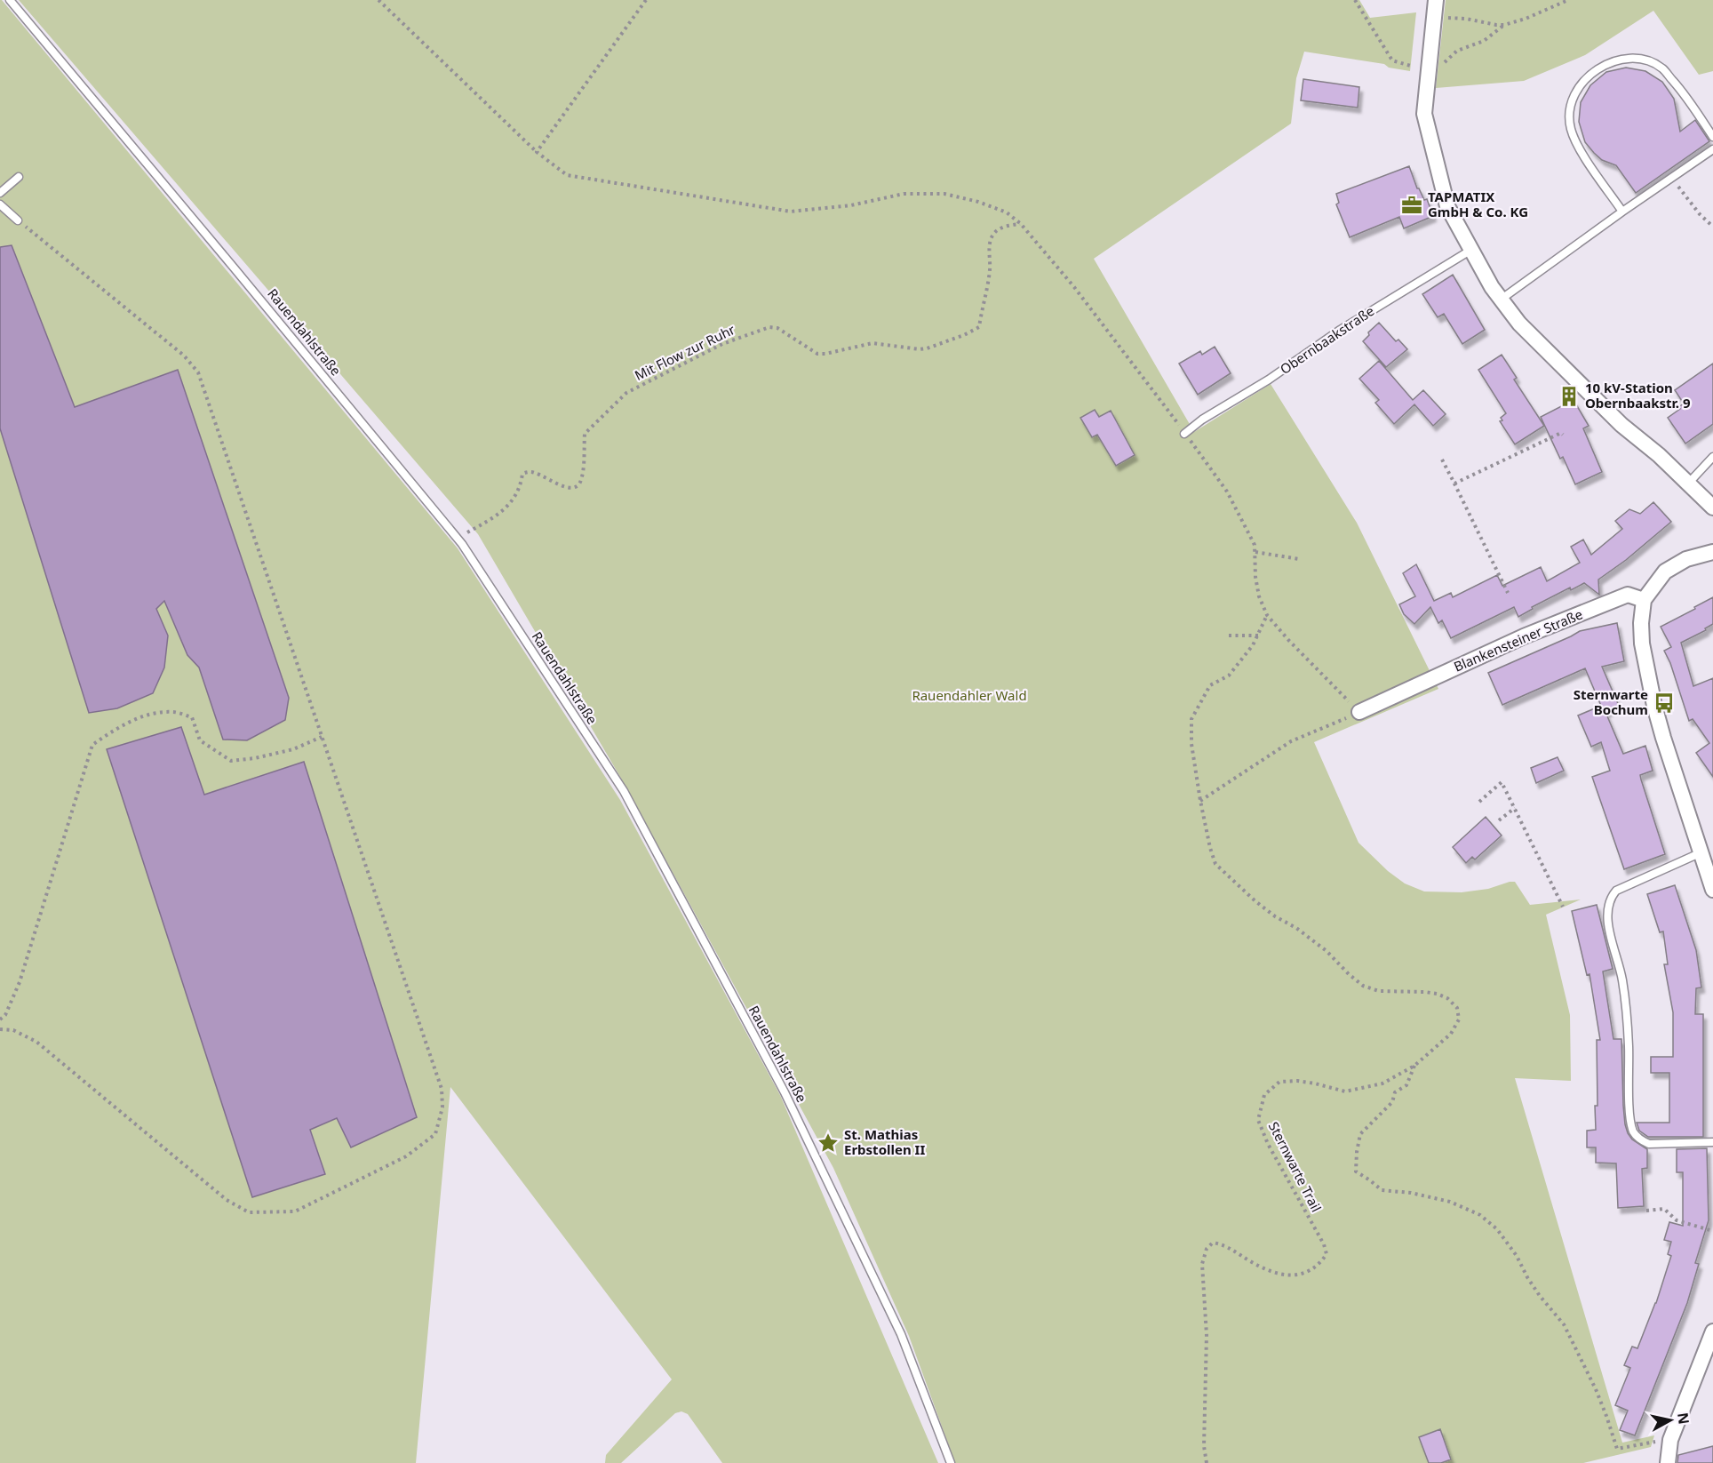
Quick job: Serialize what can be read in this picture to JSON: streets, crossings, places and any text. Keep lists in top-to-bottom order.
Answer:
{
  "streets": {
    "street": ["Blankensteiner Straße"],
    "lane": ["Rauendahlstraße", "Obernbaakstraße"],
    "path": ["Mit Flow zur Ruhr", "Sternwarte Trail"]
  },
  "crossings": [
    ["Rauendahlstraße", "Mit Flow zur Ruhr"]
  ],
  "parks": ["Rauendahler Wald"],
  "places": {
    "office": ["TAPMATIX GmbH & Co. KG"],
    "building": ["10 kV-Station Obernbaakstr. 9"],
    "bus stop": ["Sternwarte Bochum"],
    "place": ["St. Mathias Erbstollen II"]
  },
  "north": "right"
}
